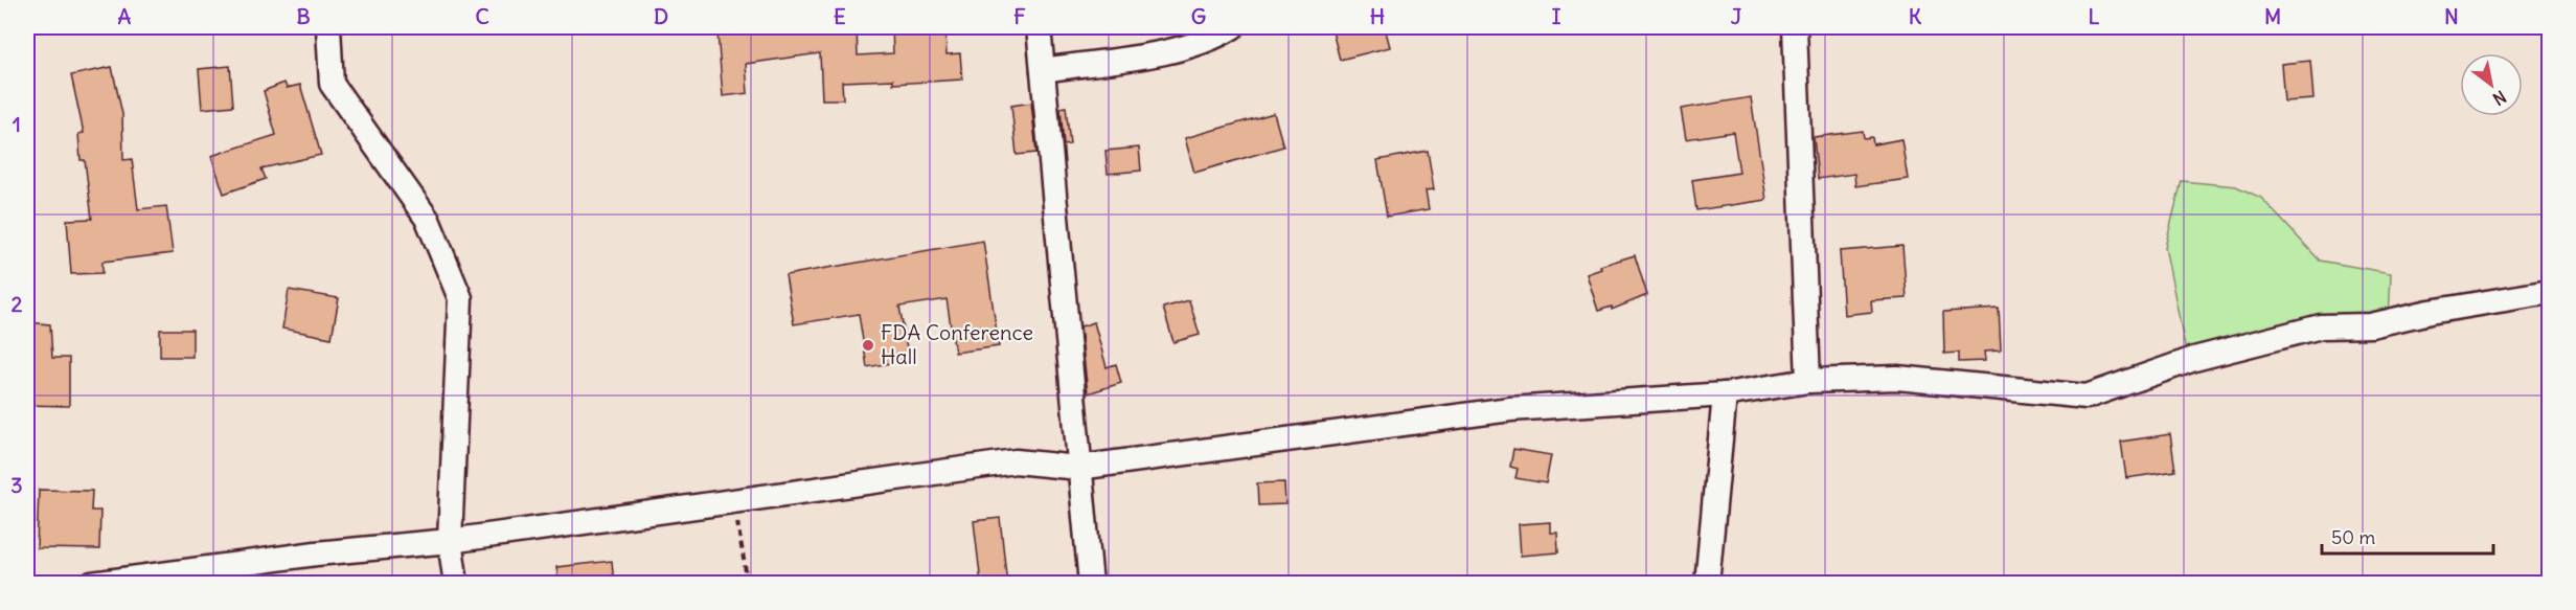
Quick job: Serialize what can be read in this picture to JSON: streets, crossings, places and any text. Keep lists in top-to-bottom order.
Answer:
{
  "places": ["FDA Conference Hall"],
  "scale_bar": "50 m",
  "north": "bottom right",
  "grid": {
    "columns": [
      "A",
      "B",
      "C",
      "D",
      "E",
      "F",
      "G",
      "H",
      "I",
      "J",
      "K",
      "L",
      "M",
      "N"
    ],
    "rows": ["1", "2", "3"]
  }
}
